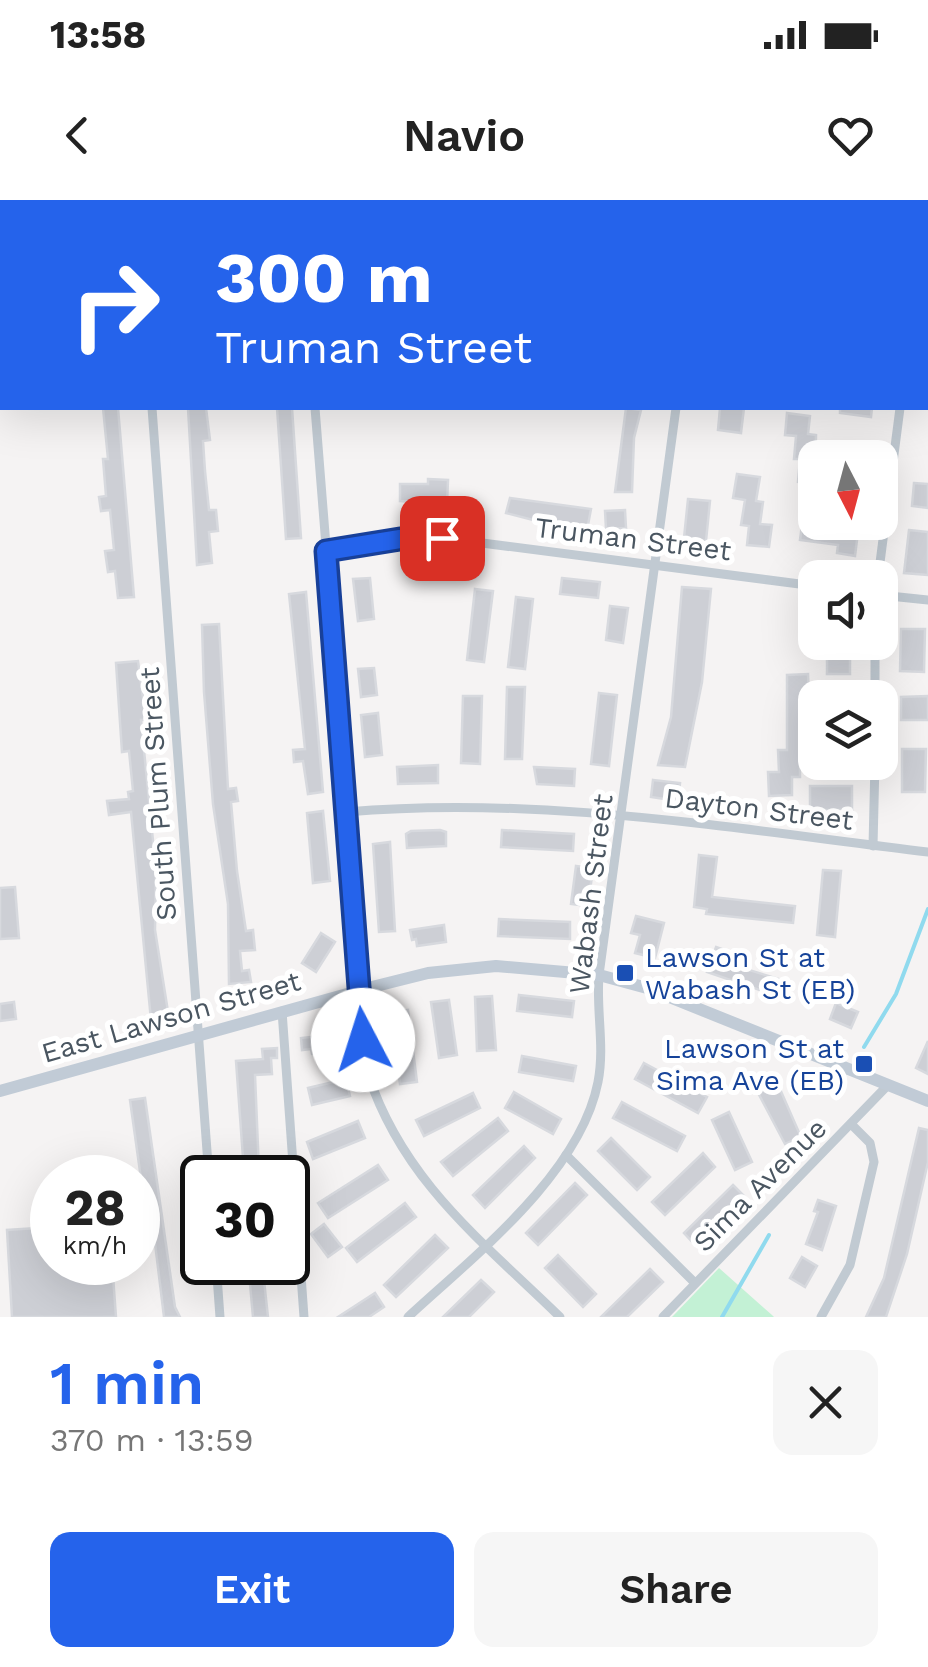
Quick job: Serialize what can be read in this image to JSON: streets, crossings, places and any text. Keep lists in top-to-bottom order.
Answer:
{
  "streets": {
    "street": [
      "Truman Street",
      "South Plum Street",
      "Dayton Street",
      "Wabash Street",
      "East Lawson Street",
      "Sima Avenue"
    ]
  },
  "crossings": [
    ["Truman Street", "Wabash Street"],
    ["South Plum Street", "East Lawson Street"],
    ["Dayton Street", "Wabash Street"],
    ["Wabash Street", "East Lawson Street"],
    ["East Lawson Street", "Sima Avenue"]
  ],
  "places": {
    "transit": ["Lawson St at Wabash St (EB)", "Lawson St at Sima Ave (EB)"]
  },
  "north": "bottom",
  "page": {
    "status": "13:58",
    "header": "Navio",
    "turn": ["300 m", "Truman Street"],
    "speed": "28 km/h",
    "limit": "30",
    "heading": ["1 min", "370 m · 13:59"],
    "buttons": ["Exit", "Share"]
  }
}
